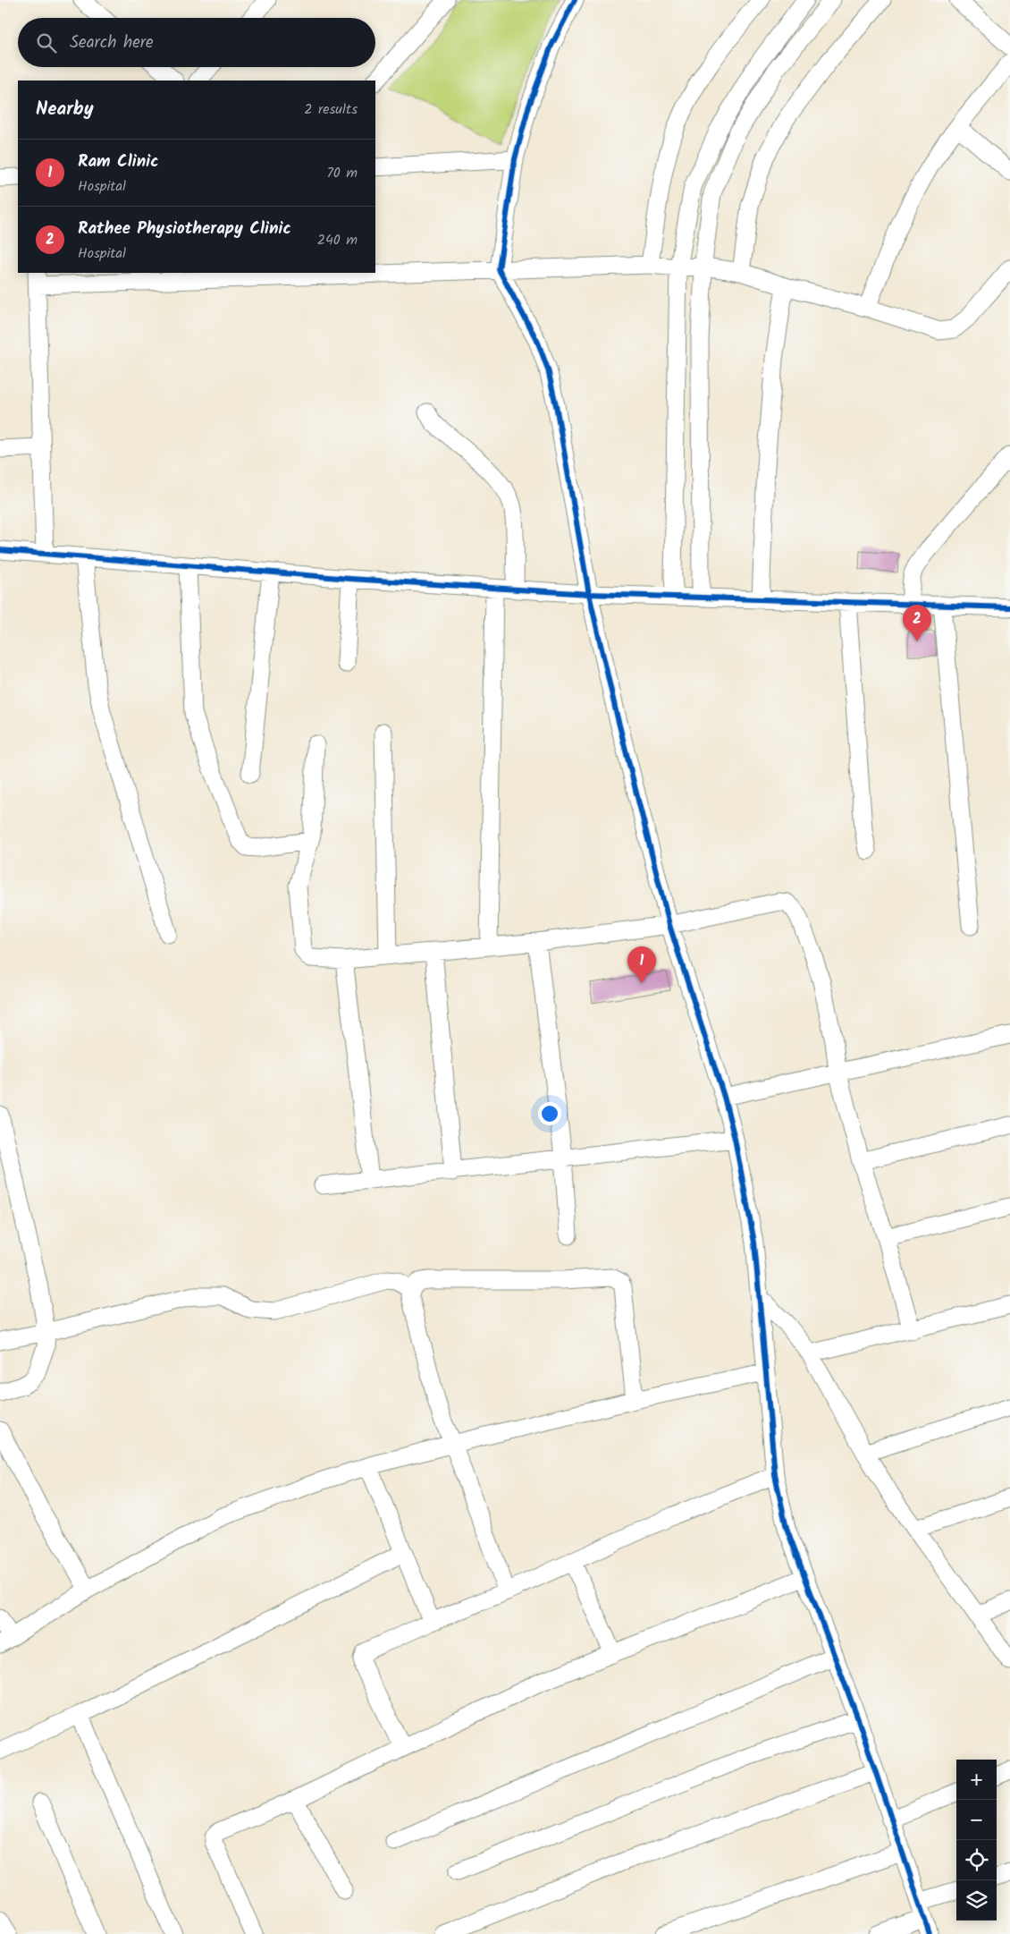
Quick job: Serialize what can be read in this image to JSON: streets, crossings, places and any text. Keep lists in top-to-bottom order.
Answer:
{
  "page": {
    "search": "Search here",
    "heading": ["Nearby", "2 results"],
    "list": [
      {
        "mark": "1",
        "name": "Ram Clinic",
        "note": "Hospital",
        "value": "70 m"
      },
      {
        "mark": "2",
        "name": "Rathee Physiotherapy Clinic",
        "note": "Hospital",
        "value": "240 m"
      }
    ],
    "pins": ["2", "1"],
    "map_buttons": ["+", "−"]
  }
}
